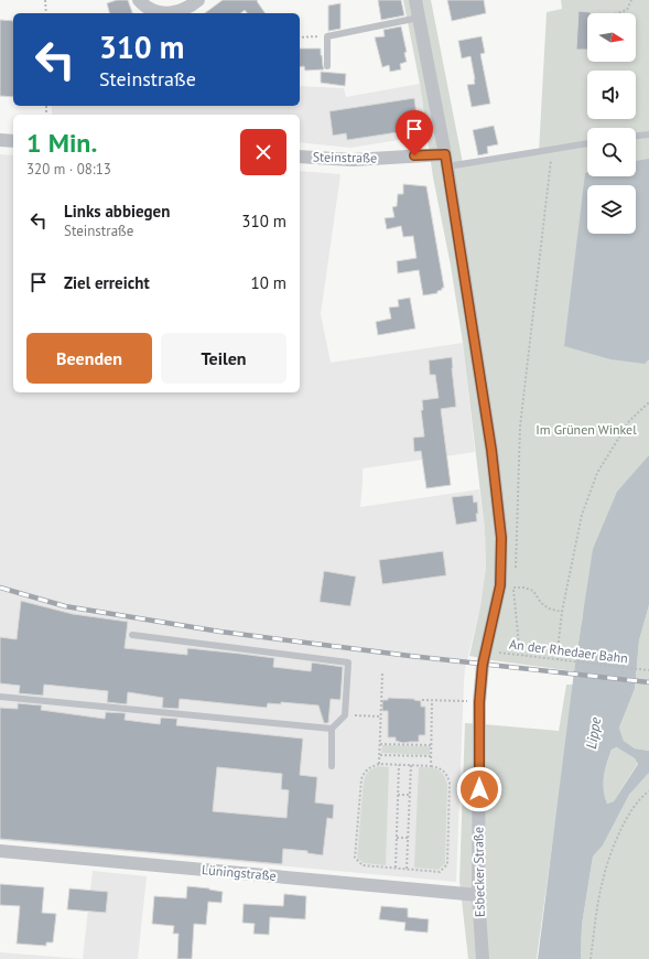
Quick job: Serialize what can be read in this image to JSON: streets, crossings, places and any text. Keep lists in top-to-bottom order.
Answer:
{
  "streets": {
    "street": ["Steinstraße", "Esbecker Straße", "Lüningstraße"],
    "path": ["An der Rhedaer Bahn"]
  },
  "crossings": [
    ["Steinstraße", "Esbecker Straße"],
    ["An der Rhedaer Bahn", "Esbecker Straße"],
    ["Esbecker Straße", "Lüningstraße"]
  ],
  "water": ["Lippe"],
  "parks": ["Im Grünen Winkel"],
  "north": "right",
  "page": {
    "turn": ["310 m", "Steinstraße"],
    "heading": ["1 Min.", "320 m · 08:13"],
    "list": [
      {
        "name": "Links abbiegen",
        "note": "Steinstraße",
        "value": "310 m"
      },
      {
        "name": "Ziel erreicht",
        "value": "10 m"
      }
    ],
    "buttons": ["Beenden", "Teilen"]
  }
}
